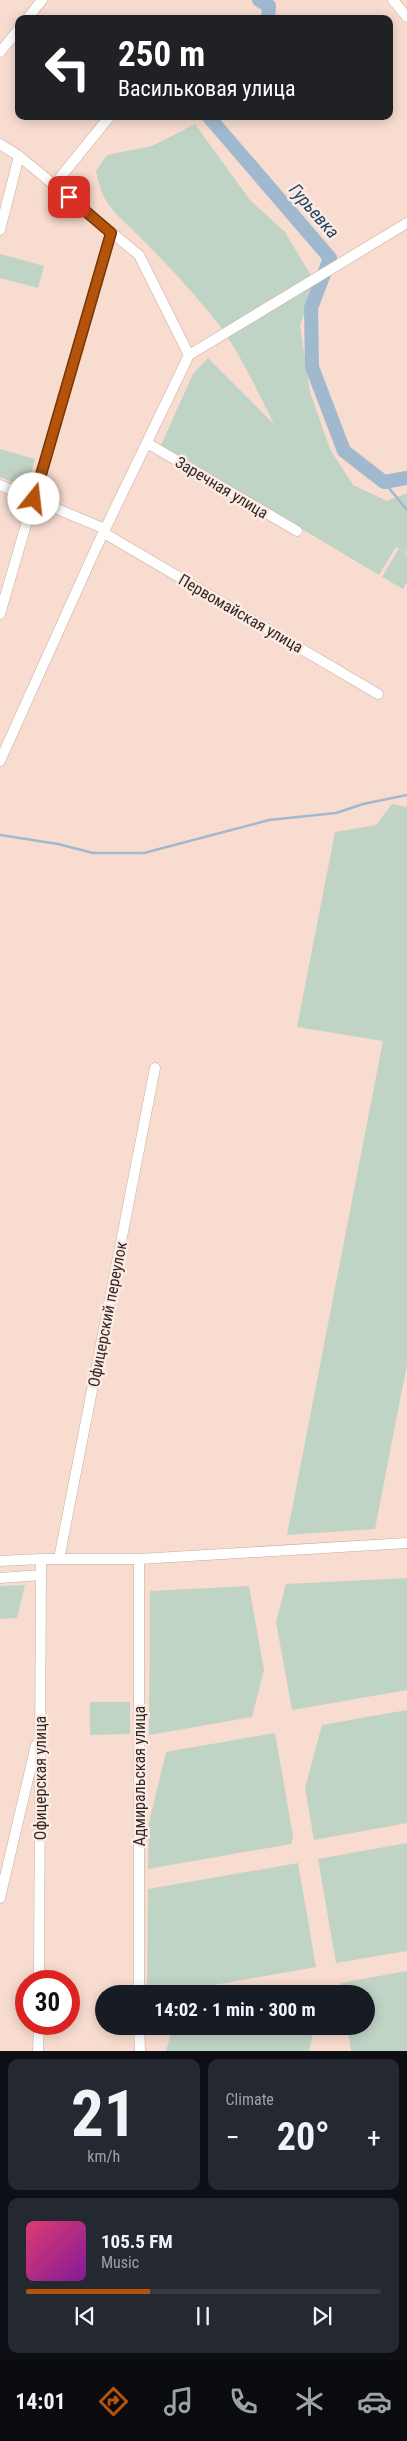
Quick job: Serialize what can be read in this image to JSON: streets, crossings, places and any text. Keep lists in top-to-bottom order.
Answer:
{
  "streets": {
    "street": [
      "Заречная улица",
      "Первомайская улица",
      "Офицерский переулок",
      "Адмиральская улица",
      "Офицерская улица"
    ]
  },
  "water": ["Гурьевка"],
  "page": {
    "turn": ["250 m", "Васильковая улица"],
    "limit": "30",
    "trip": "14:02 · 1 min · 300 m",
    "tile": [
      ["21", "km/h"],
      "Climate"
    ],
    "heat": ["−", "20°", "+"],
    "song": ["105.5 FM", "Music"],
    "tabs": "14:01"
  }
}
